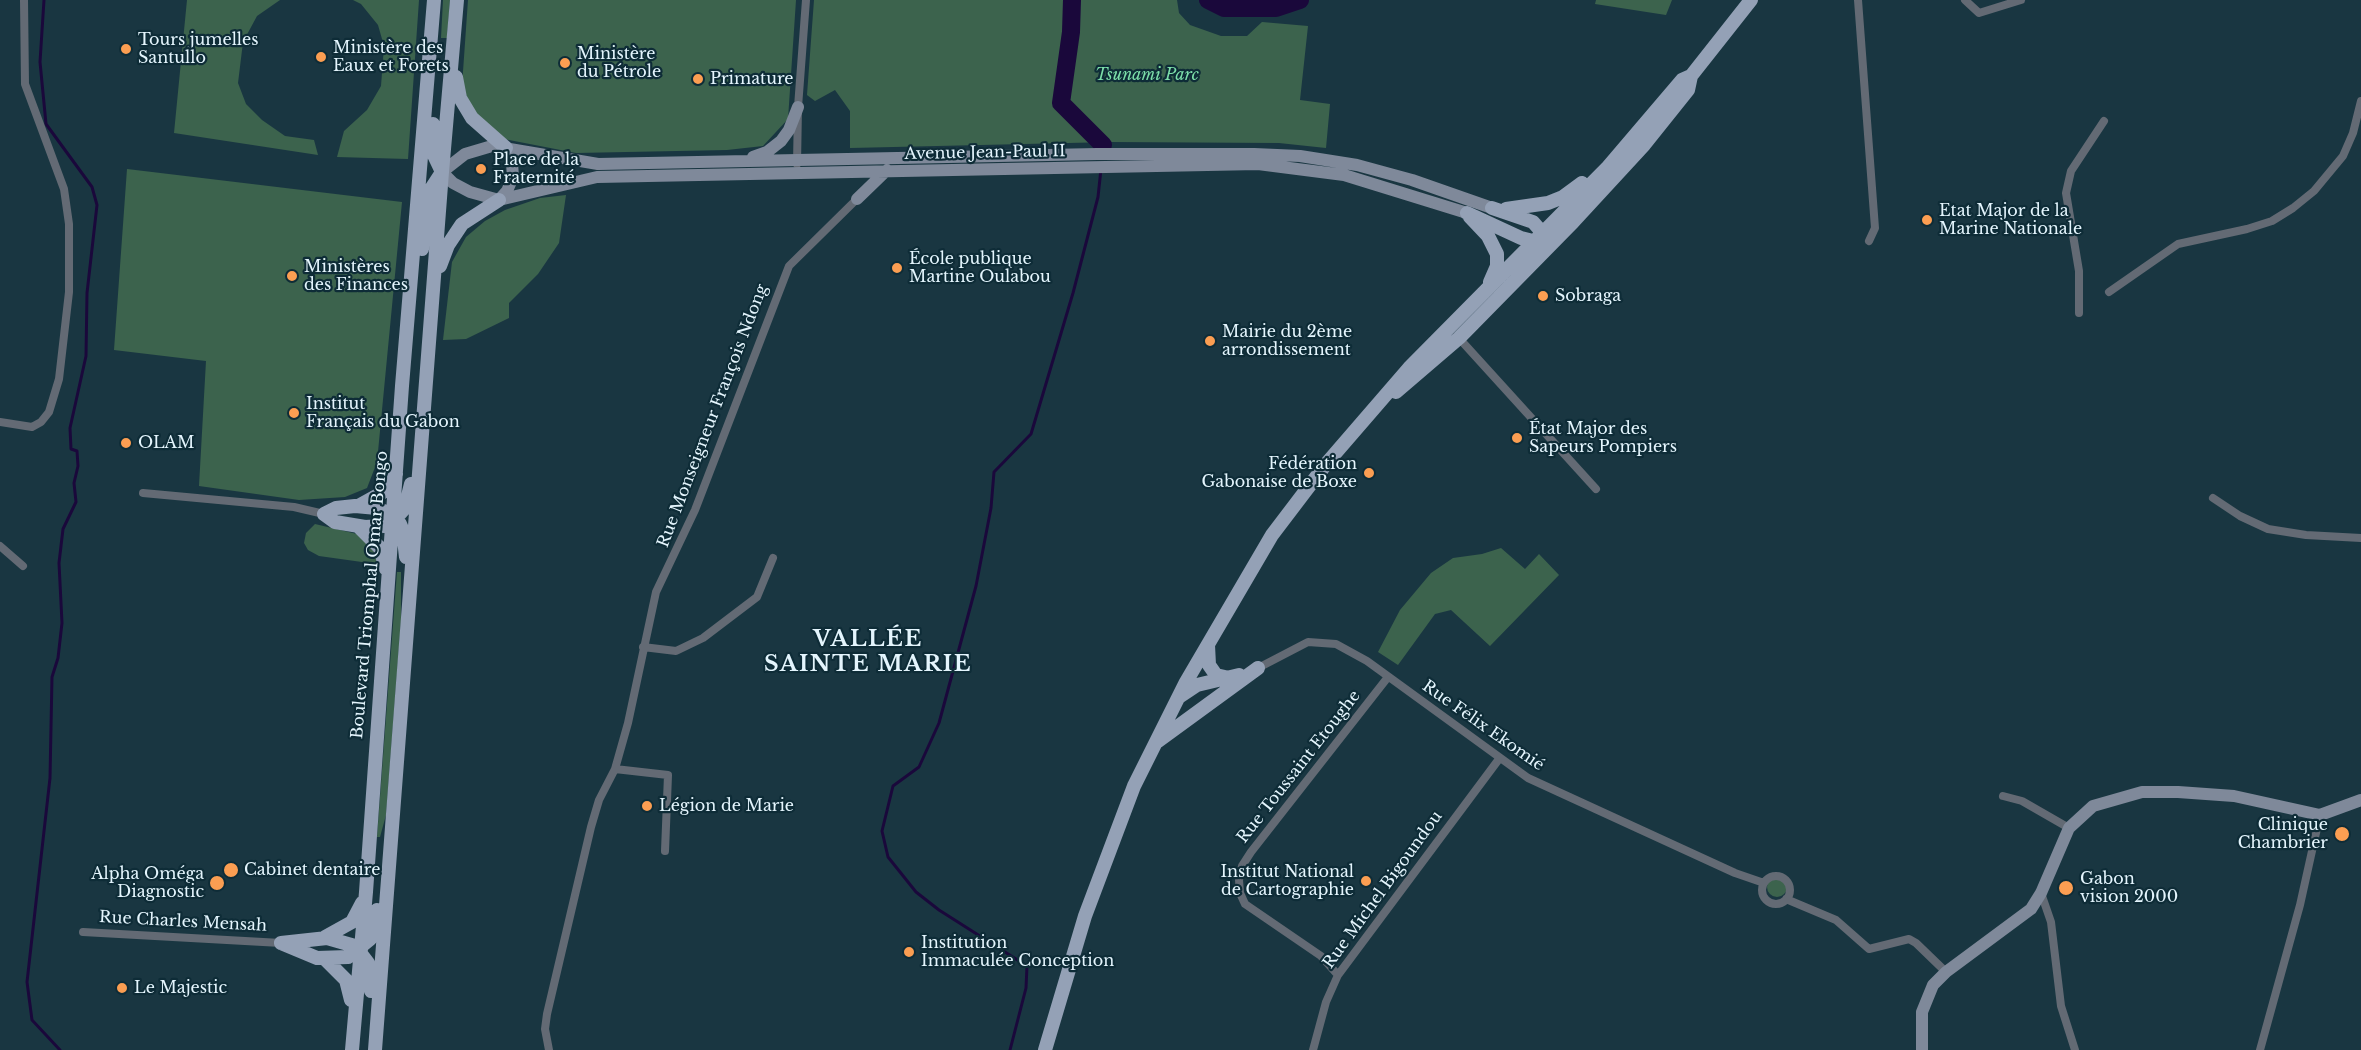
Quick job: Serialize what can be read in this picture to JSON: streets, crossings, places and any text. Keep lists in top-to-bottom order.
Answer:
{
  "streets": {
    "main road": ["Avenue Jean-Paul II", "Boulevard Triomphal Omar Bongo"],
    "street": [
      "Rue Monseigneur François Ndong",
      "Rue Félix Ekomié",
      "Rue Toussaint Etoughe",
      "Rue Michel Bigoundou",
      "Rue Charles Mensah"
    ]
  },
  "crossings": [
    ["Rue Félix Ekomié", "Rue Toussaint Etoughe"],
    ["Rue Félix Ekomié", "Rue Michel Bigoundou"],
    ["Rue Toussaint Etoughe", "Rue Michel Bigoundou"]
  ],
  "districts": ["VALLÉE SAINTE MARIE"],
  "parks": ["Tsunami Parc"],
  "places": [
    "Tours jumelles Santullo",
    "Ministère des Eaux et Forets",
    "Ministère du Pétrole",
    "Primature",
    "Place de la Fraternité",
    "Etat Major de la Marine Nationale",
    "École publique Martine Oulabou",
    "Ministères des Finances",
    "Sobraga",
    "Mairie du 2ème arrondissement",
    "Institut Français du Gabon",
    "État Major des Sapeurs Pompiers",
    "OLAM",
    "Fédération Gabonaise de Boxe",
    "Légion de Marie",
    "Clinique Chambrier",
    "Cabinet dentaire",
    "Institut National de Cartographie",
    "Alpha Oméga Diagnostic",
    "Gabon vision 2000",
    "Institution Immaculée Conception",
    "Le Majestic"
  ]
}
